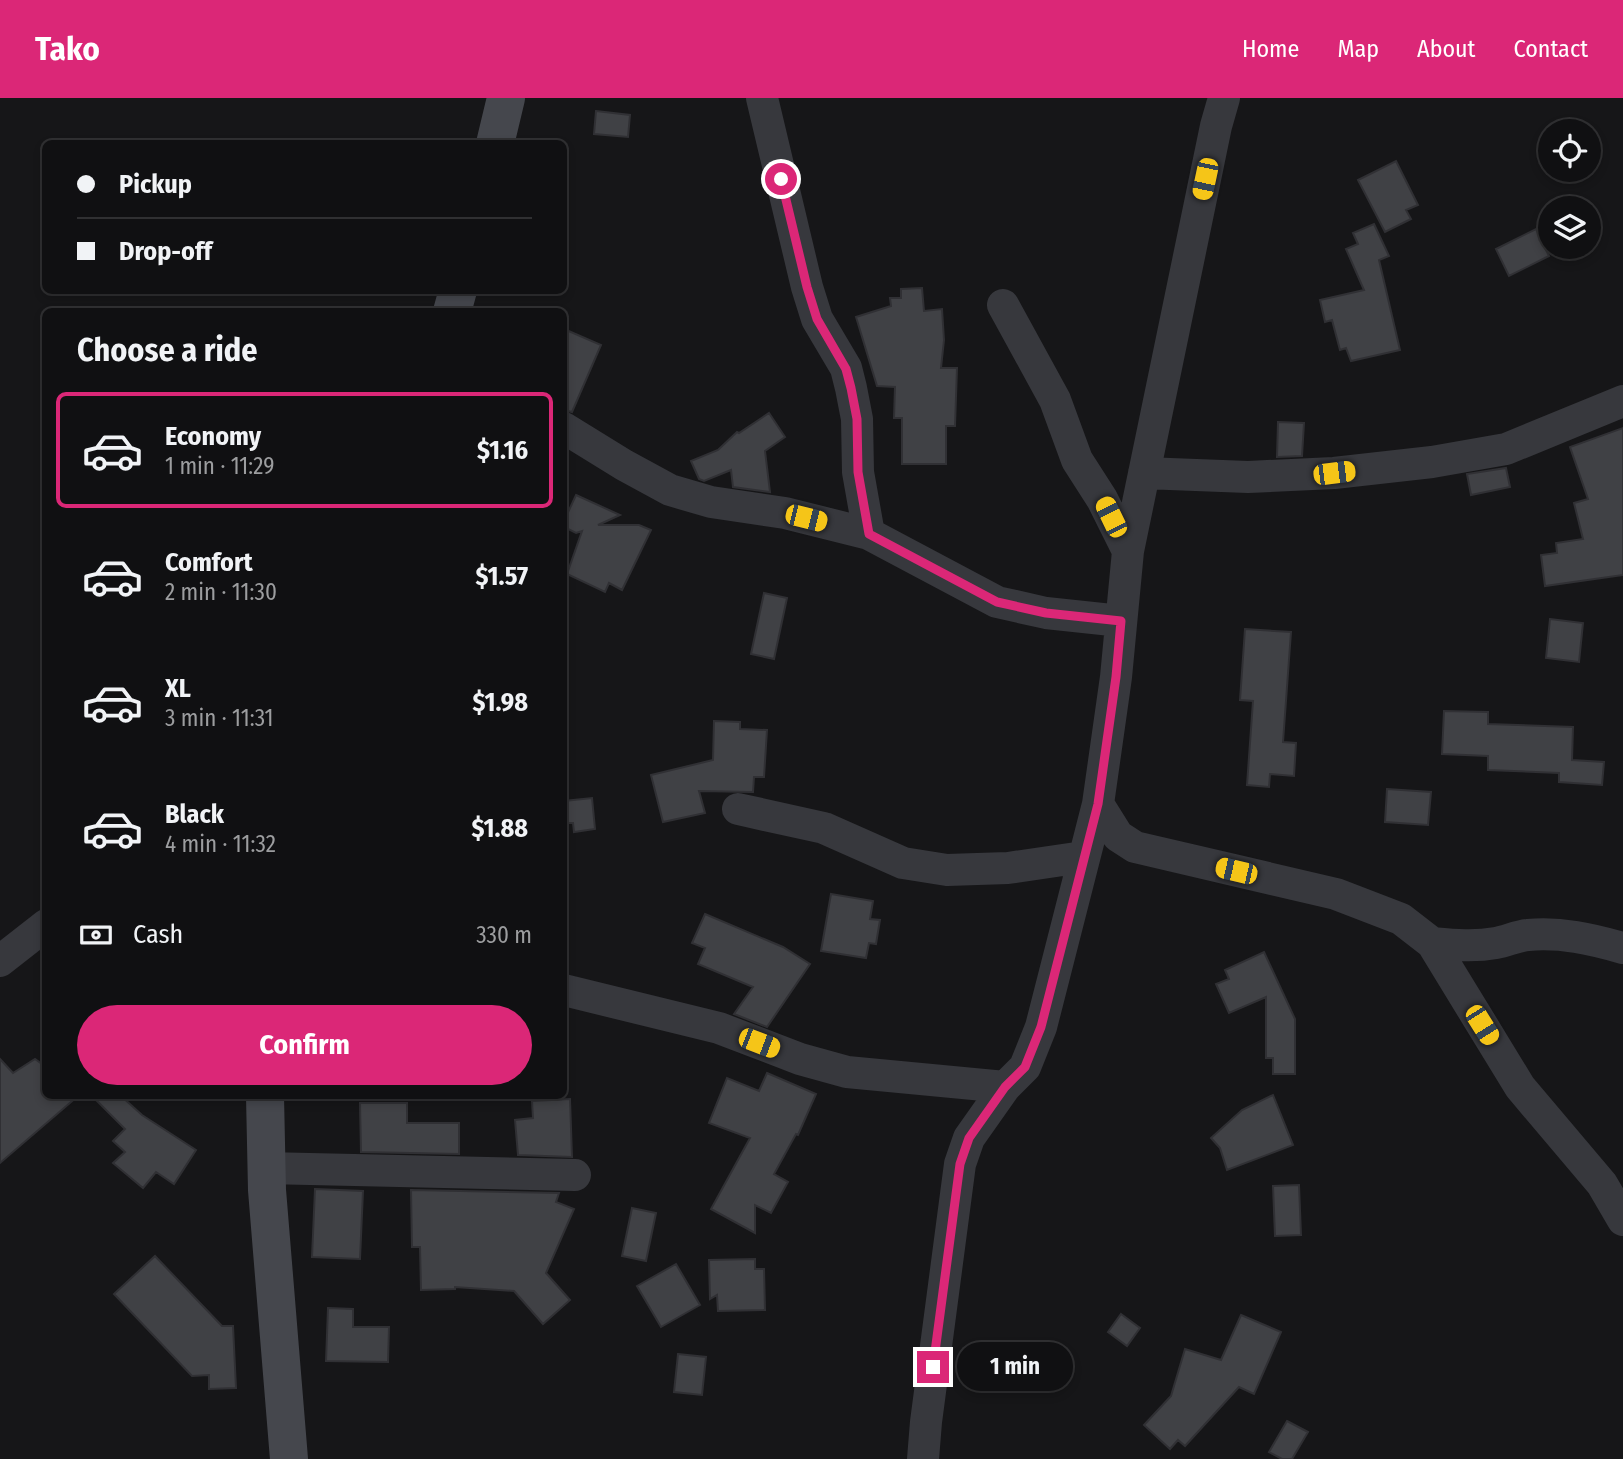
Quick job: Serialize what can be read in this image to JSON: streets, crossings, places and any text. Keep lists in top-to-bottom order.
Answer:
{
  "page": {
    "header": "Tako",
    "nav": [
      "Home",
      "Map",
      "About",
      "Contact"
    ],
    "banner": ["Pickup", "Drop-off"],
    "heading": "Choose a ride",
    "list": [
      {
        "name": "Economy",
        "note": "1 min · 11:29",
        "value": "$1.16"
      },
      {
        "name": "Comfort",
        "note": "2 min · 11:30",
        "value": "$1.57"
      },
      {
        "name": "XL",
        "note": "3 min · 11:31",
        "value": "$1.98"
      },
      {
        "name": "Black",
        "note": "4 min · 11:32",
        "value": "$1.88"
      }
    ],
    "pay": ["Cash", "330 m"],
    "buttons": "Confirm",
    "bubble": "1 min"
  }
}
